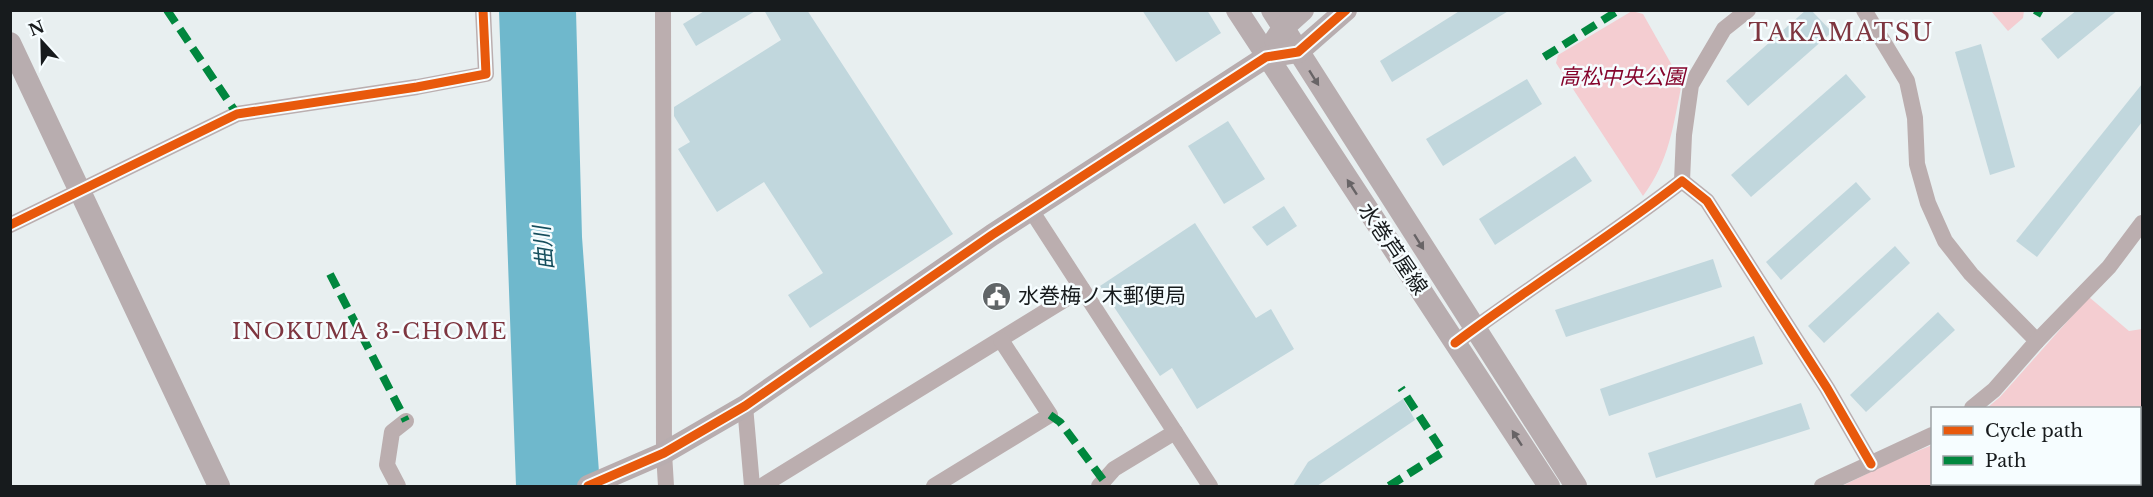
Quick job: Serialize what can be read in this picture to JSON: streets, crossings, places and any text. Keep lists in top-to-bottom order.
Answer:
{
  "streets": {
    "street": ["水巻芦屋線"]
  },
  "districts": ["TAKAMATSU", "INOKUMA 3-CHOME"],
  "water": ["曲川"],
  "parks": ["高松中央公園"],
  "places": {
    "public building": ["水巻梅ノ木郵便局"]
  },
  "legend": ["Cycle path", "Path"],
  "north": "top"
}
